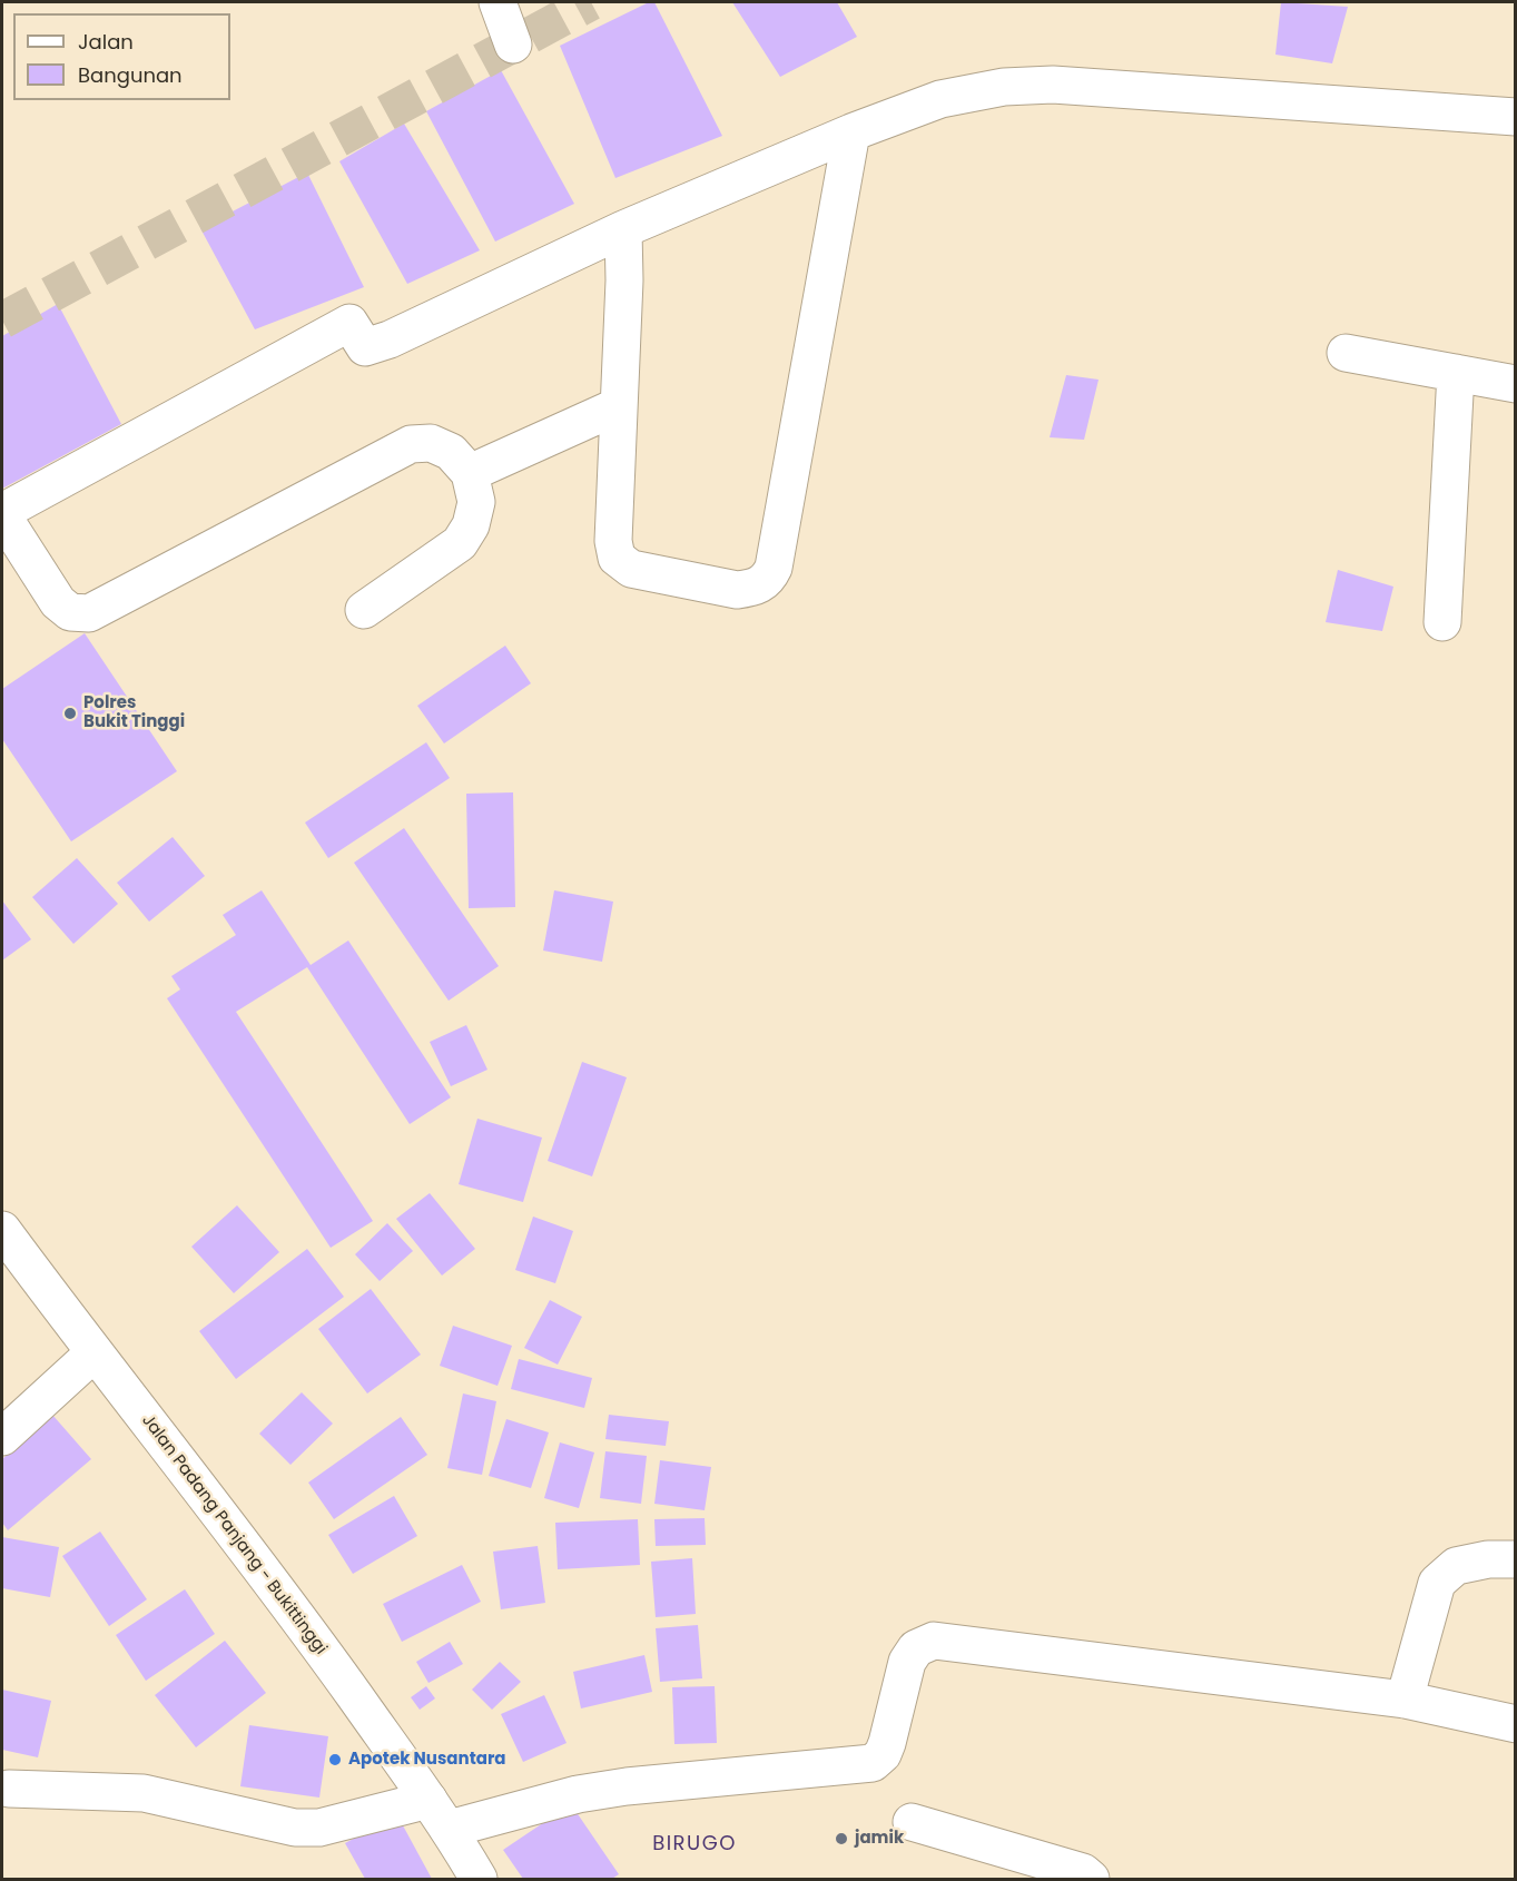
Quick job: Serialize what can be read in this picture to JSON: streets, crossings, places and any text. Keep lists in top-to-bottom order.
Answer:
{
  "streets": {
    "main road": ["Jalan Padang Panjang - Bukittinggi"]
  },
  "districts": ["BIRUGO"],
  "places": ["Polres Bukit Tinggi", "Apotek Nusantara", "jamik"],
  "legend": ["Jalan", "Bangunan"]
}
